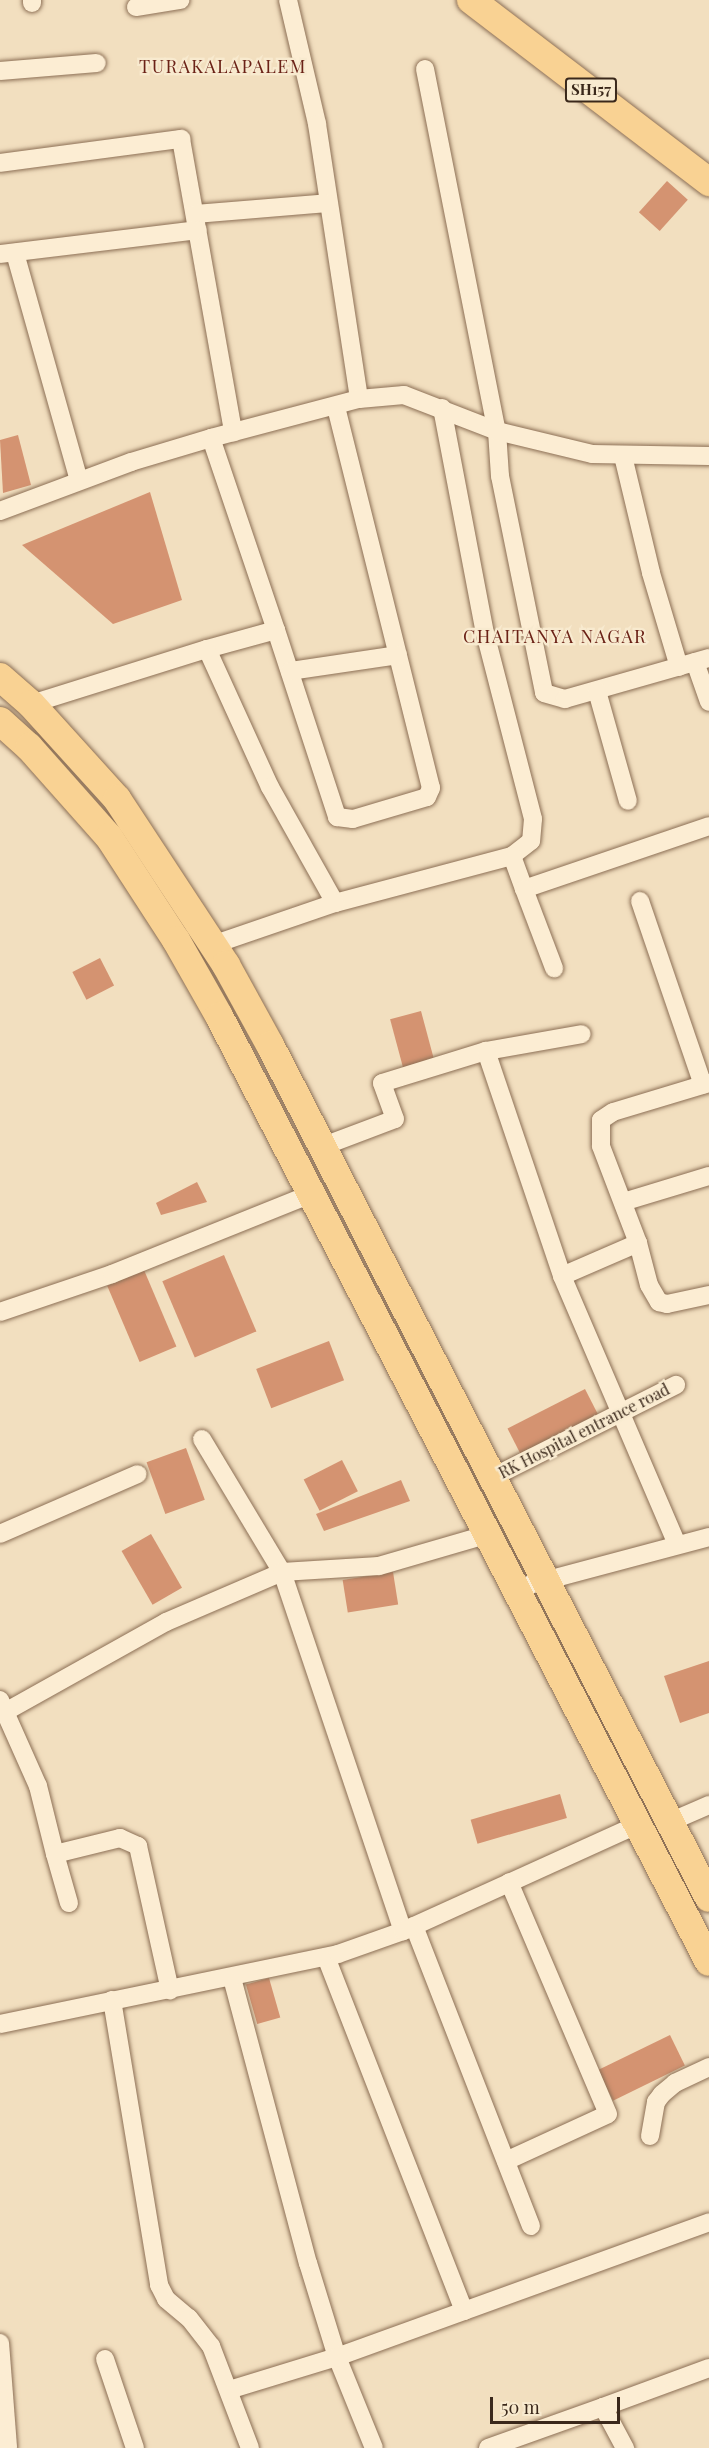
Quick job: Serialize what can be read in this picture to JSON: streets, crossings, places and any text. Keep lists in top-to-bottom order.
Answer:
{
  "streets": {
    "main road": ["SH157"],
    "street": ["RK Hospital entrance road"]
  },
  "districts": ["TURAKALAPALEM", "CHAITANYA NAGAR"],
  "scale_bar": "50 m"
}
